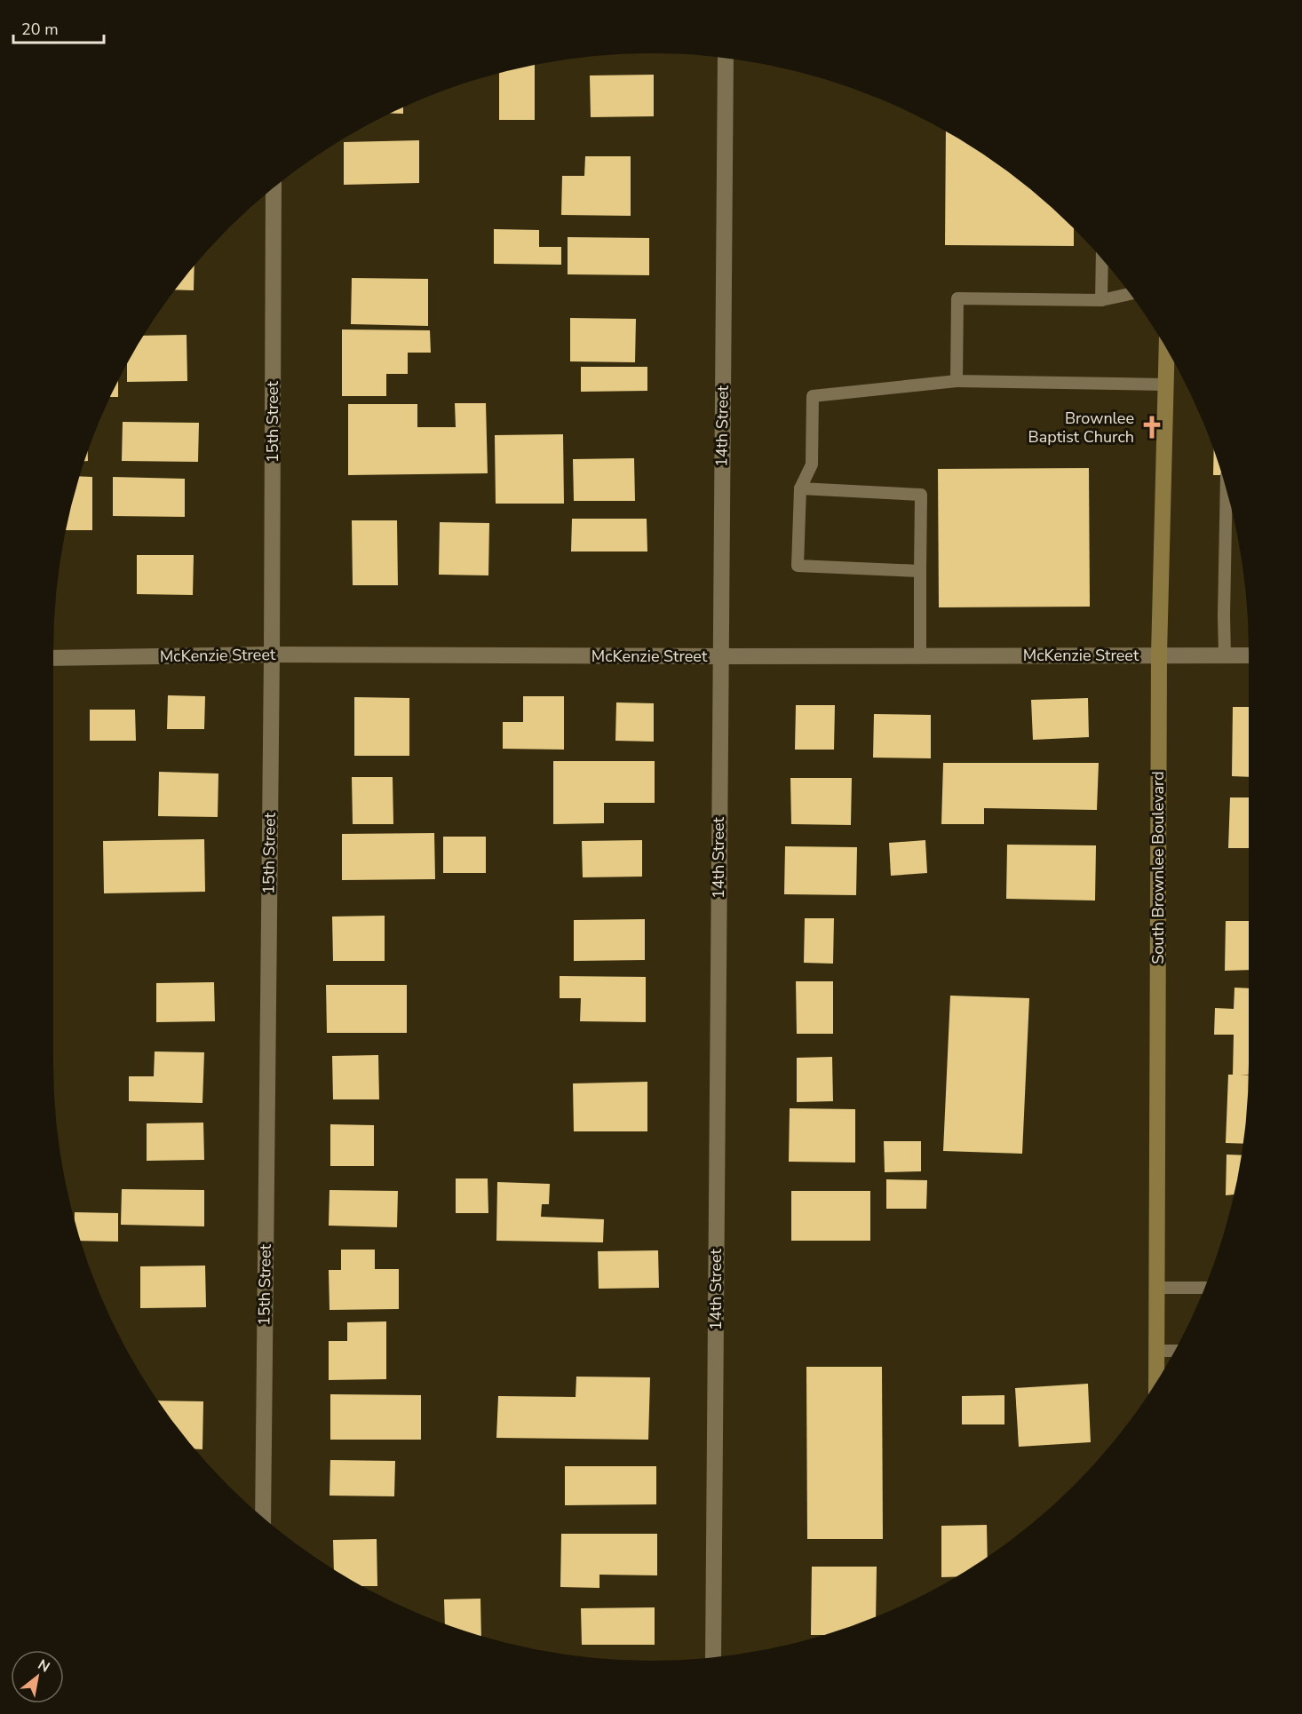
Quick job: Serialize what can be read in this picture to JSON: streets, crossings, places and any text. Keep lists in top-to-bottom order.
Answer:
{
  "streets": {
    "main road": ["South Brownlee Boulevard"],
    "street": ["15th Street", "14th Street", "McKenzie Street"]
  },
  "crossings": [
    ["15th Street", "McKenzie Street"],
    ["14th Street", "McKenzie Street"],
    ["McKenzie Street", "South Brownlee Boulevard"]
  ],
  "places": {
    "church": ["Brownlee Baptist Church"]
  },
  "scale_bar": "20 m",
  "north": "top right"
}
